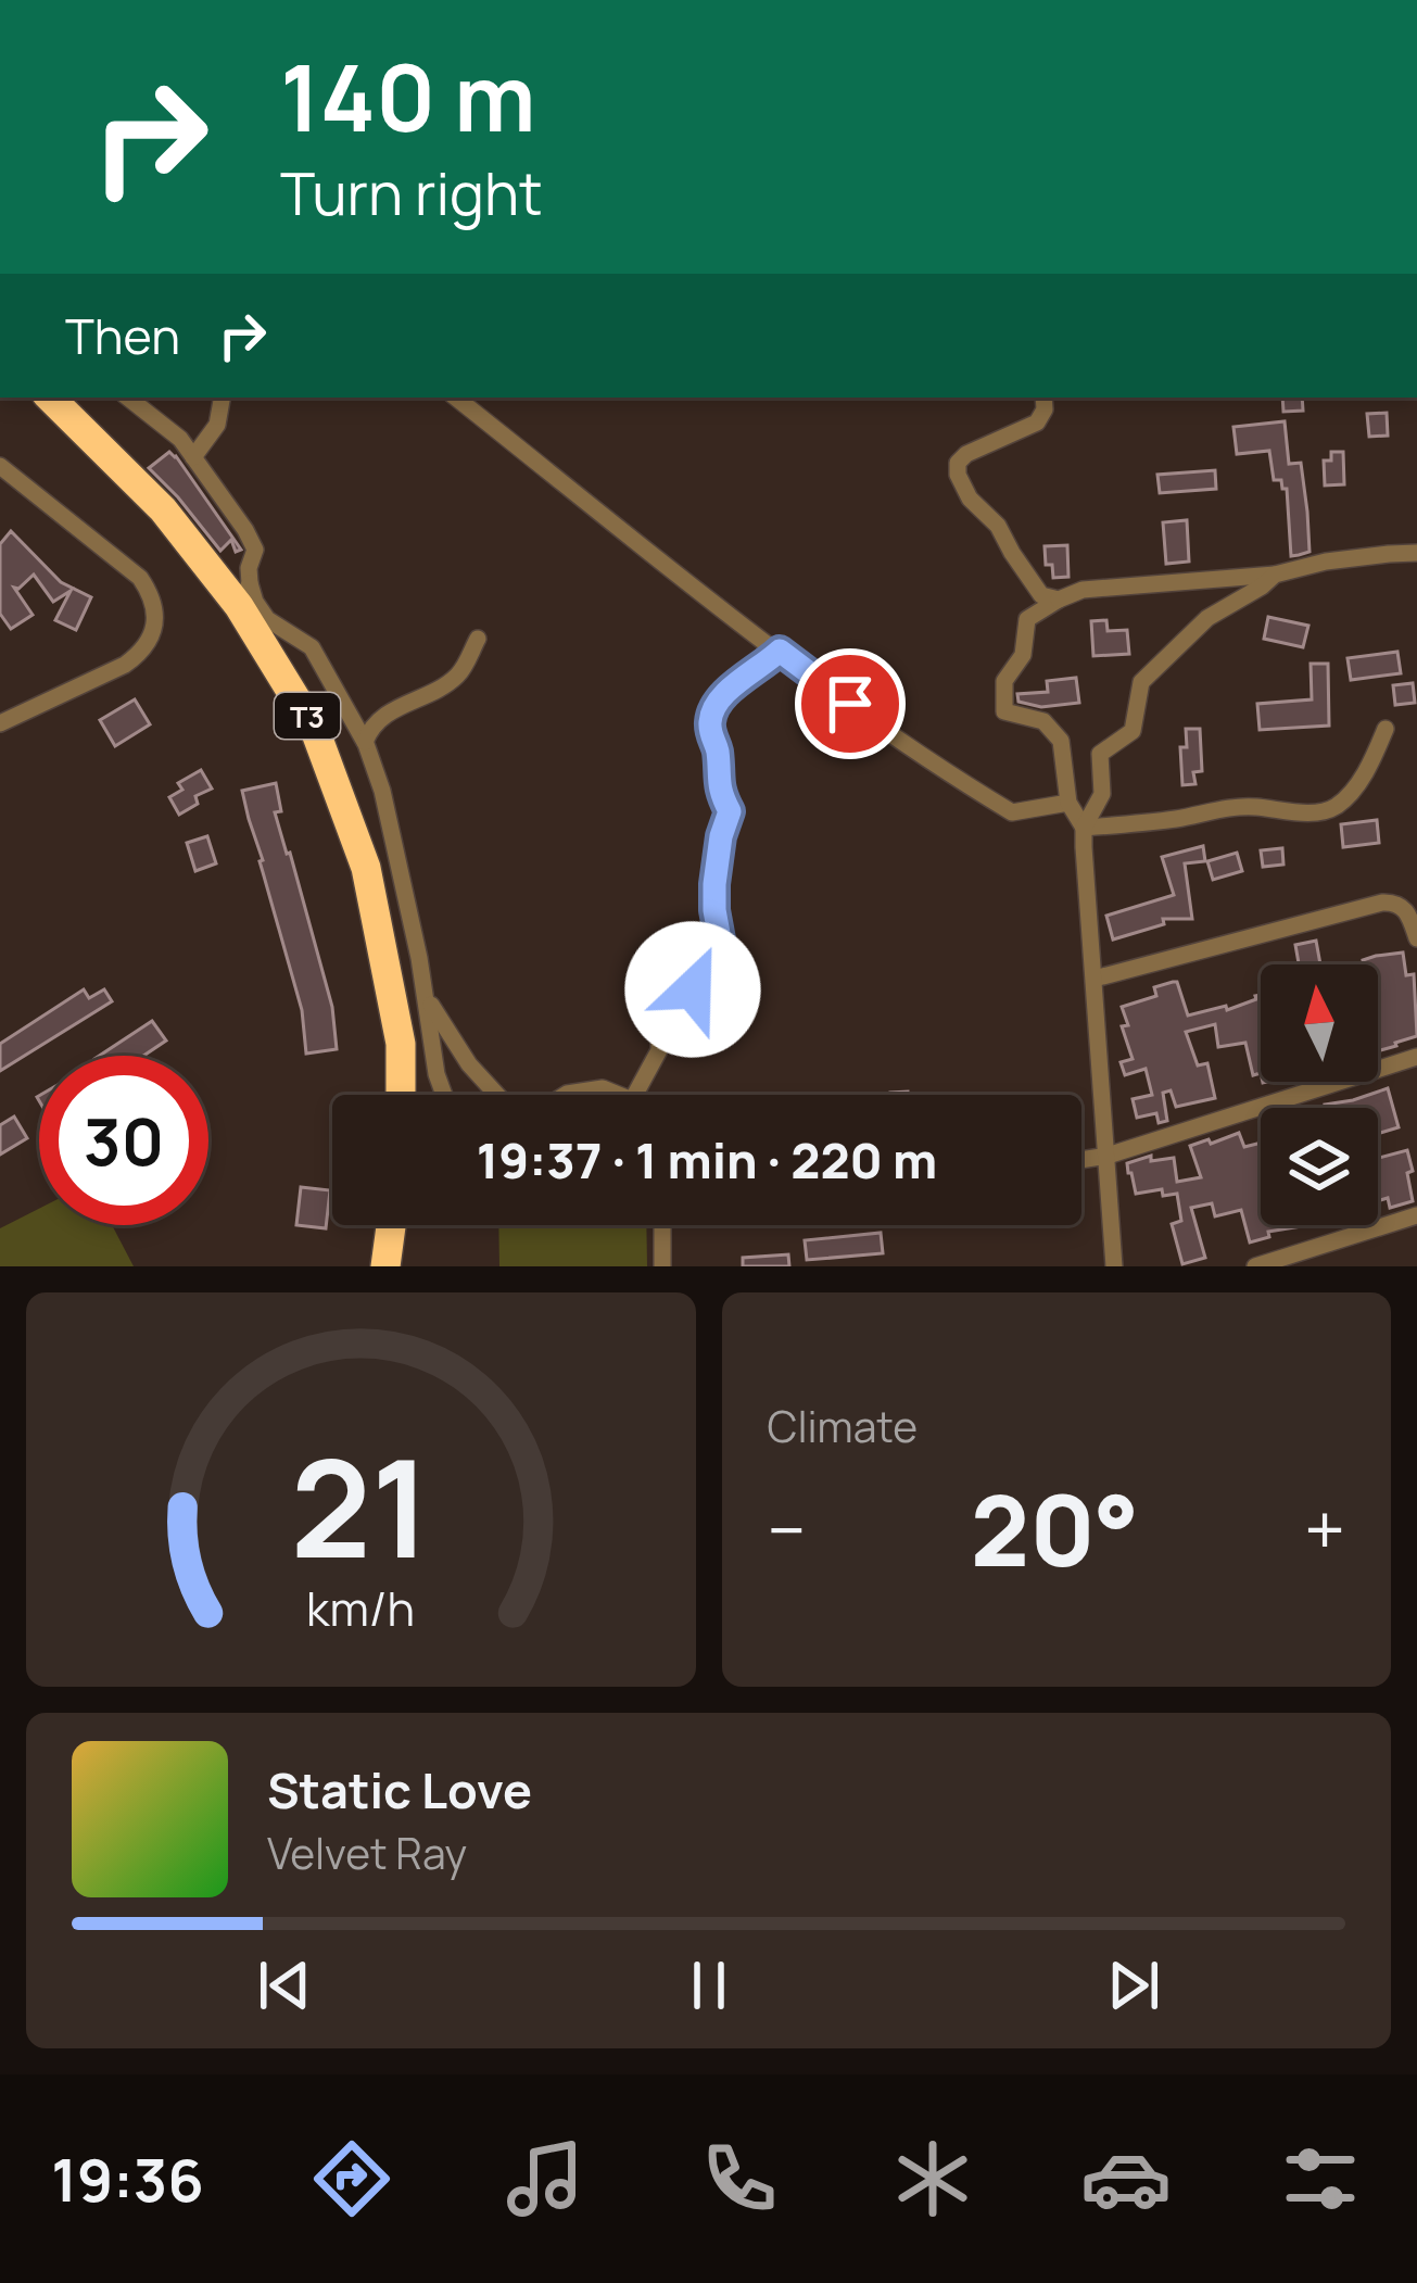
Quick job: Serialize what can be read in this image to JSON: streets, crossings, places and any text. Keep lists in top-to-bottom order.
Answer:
{
  "streets": {
    "highway": ["T3"]
  },
  "north": "top",
  "page": {
    "turn": ["140 m", "Turn right"],
    "then": "Then",
    "limit": "30",
    "trip": "19:37 · 1 min · 220 m",
    "tile": "Climate",
    "heat": ["−", "20°", "+"],
    "song": ["Static Love", "Velvet Ray"],
    "tabs": "19:36",
    "gauge": ["21", "km/h"]
  }
}
